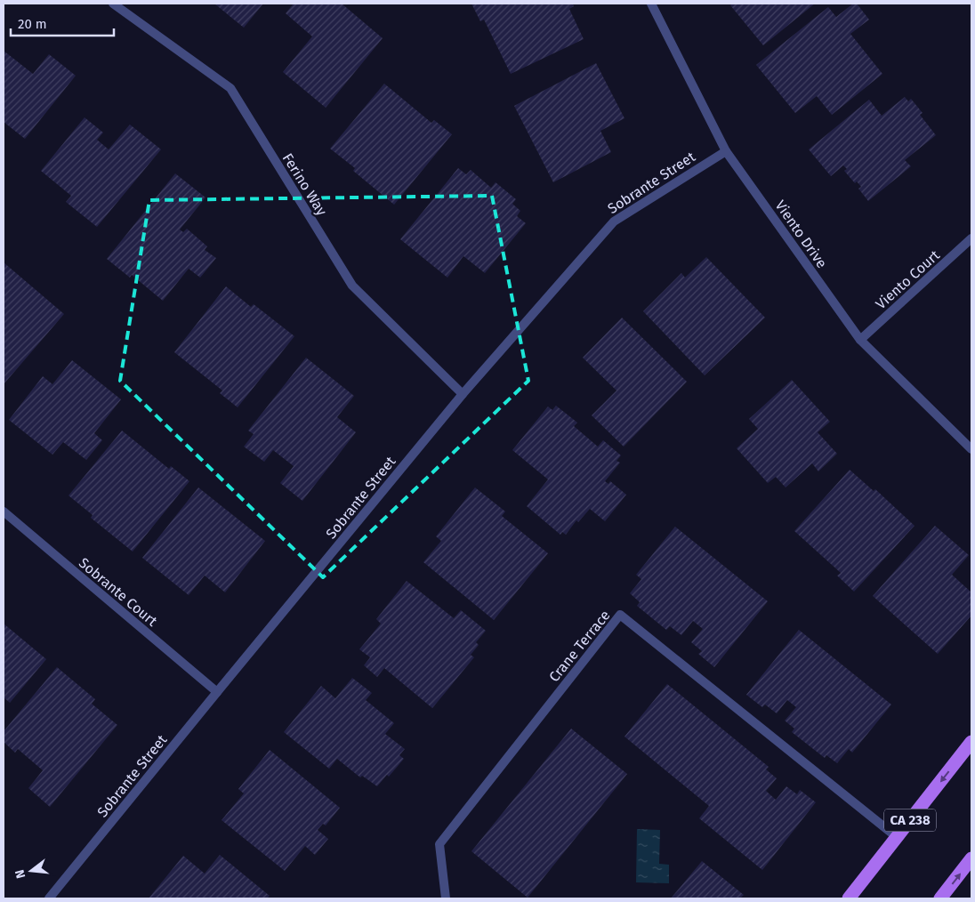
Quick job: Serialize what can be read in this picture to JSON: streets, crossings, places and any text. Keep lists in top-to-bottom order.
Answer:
{
  "streets": {
    "main road": ["CA 238"],
    "street": [
      "Sobrante Street",
      "Ferino Way",
      "Viento Drive",
      "Viento Court",
      "Sobrante Court",
      "Crane Terrace"
    ]
  },
  "crossings": [
    ["Sobrante Street", "Ferino Way"],
    ["Sobrante Street", "Viento Drive"],
    ["Sobrante Street", "Sobrante Court"],
    ["Viento Drive", "Viento Court"],
    ["Crane Terrace", "CA 238"]
  ],
  "scale_bar": "20 m",
  "north": "left"
}
